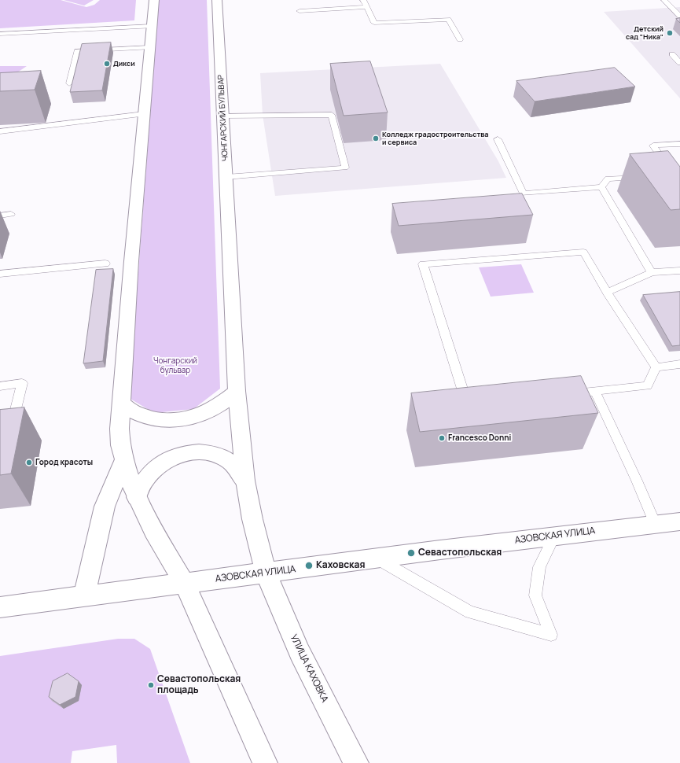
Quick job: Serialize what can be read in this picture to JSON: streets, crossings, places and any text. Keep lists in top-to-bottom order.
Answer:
{
  "streets": {
    "main road": ["ЧОНГАРСКИЙ БУЛЬВАР", "АЗОВСКАЯ УЛИЦА", "УЛИЦА КАХОВКА"]
  },
  "crossings": [
    ["ЧОНГАРСКИЙ БУЛЬВАР", "АЗОВСКАЯ УЛИЦА"],
    ["ЧОНГАРСКИЙ БУЛЬВАР", "УЛИЦА КАХОВКА"],
    ["АЗОВСКАЯ УЛИЦА", "УЛИЦА КАХОВКА"]
  ],
  "parks": ["Чонгарский бульвар"],
  "places": [
    "Детский сад \"Ника\"",
    "Дикси",
    "Колледж градостроительства и сервиса",
    "Francesco Donni",
    "Город красоты",
    "Севастопольская",
    "Каховская",
    "Севастопольская площадь"
  ]
}
